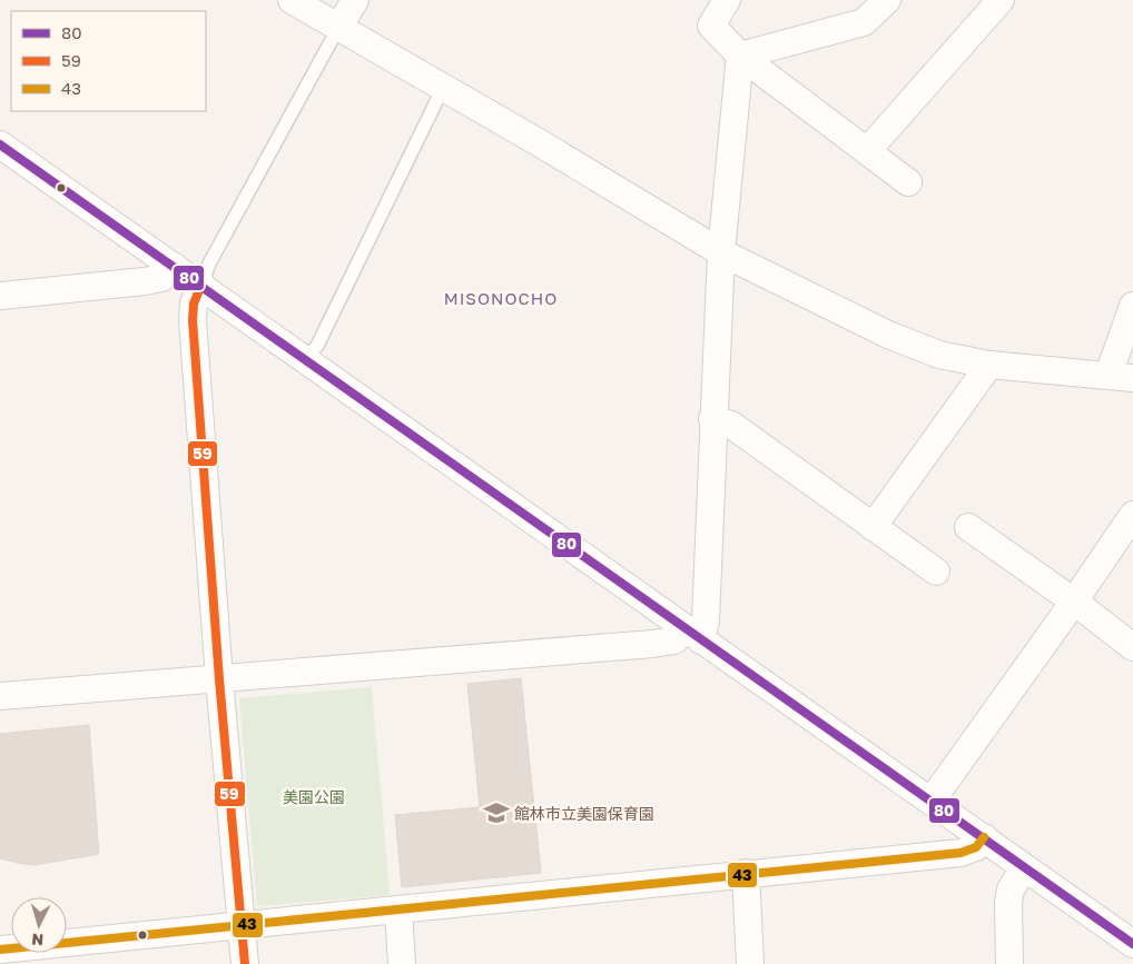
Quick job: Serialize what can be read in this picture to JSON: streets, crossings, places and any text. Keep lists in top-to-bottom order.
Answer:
{
  "districts": ["MISONOCHO"],
  "parks": ["美園公園"],
  "places": {
    "school or university": ["館林市立美園保育園"]
  },
  "lines": ["transit line 80", "transit line 59", "transit line 43"],
  "legend": ["80", "59", "43"],
  "north": "bottom"
}
